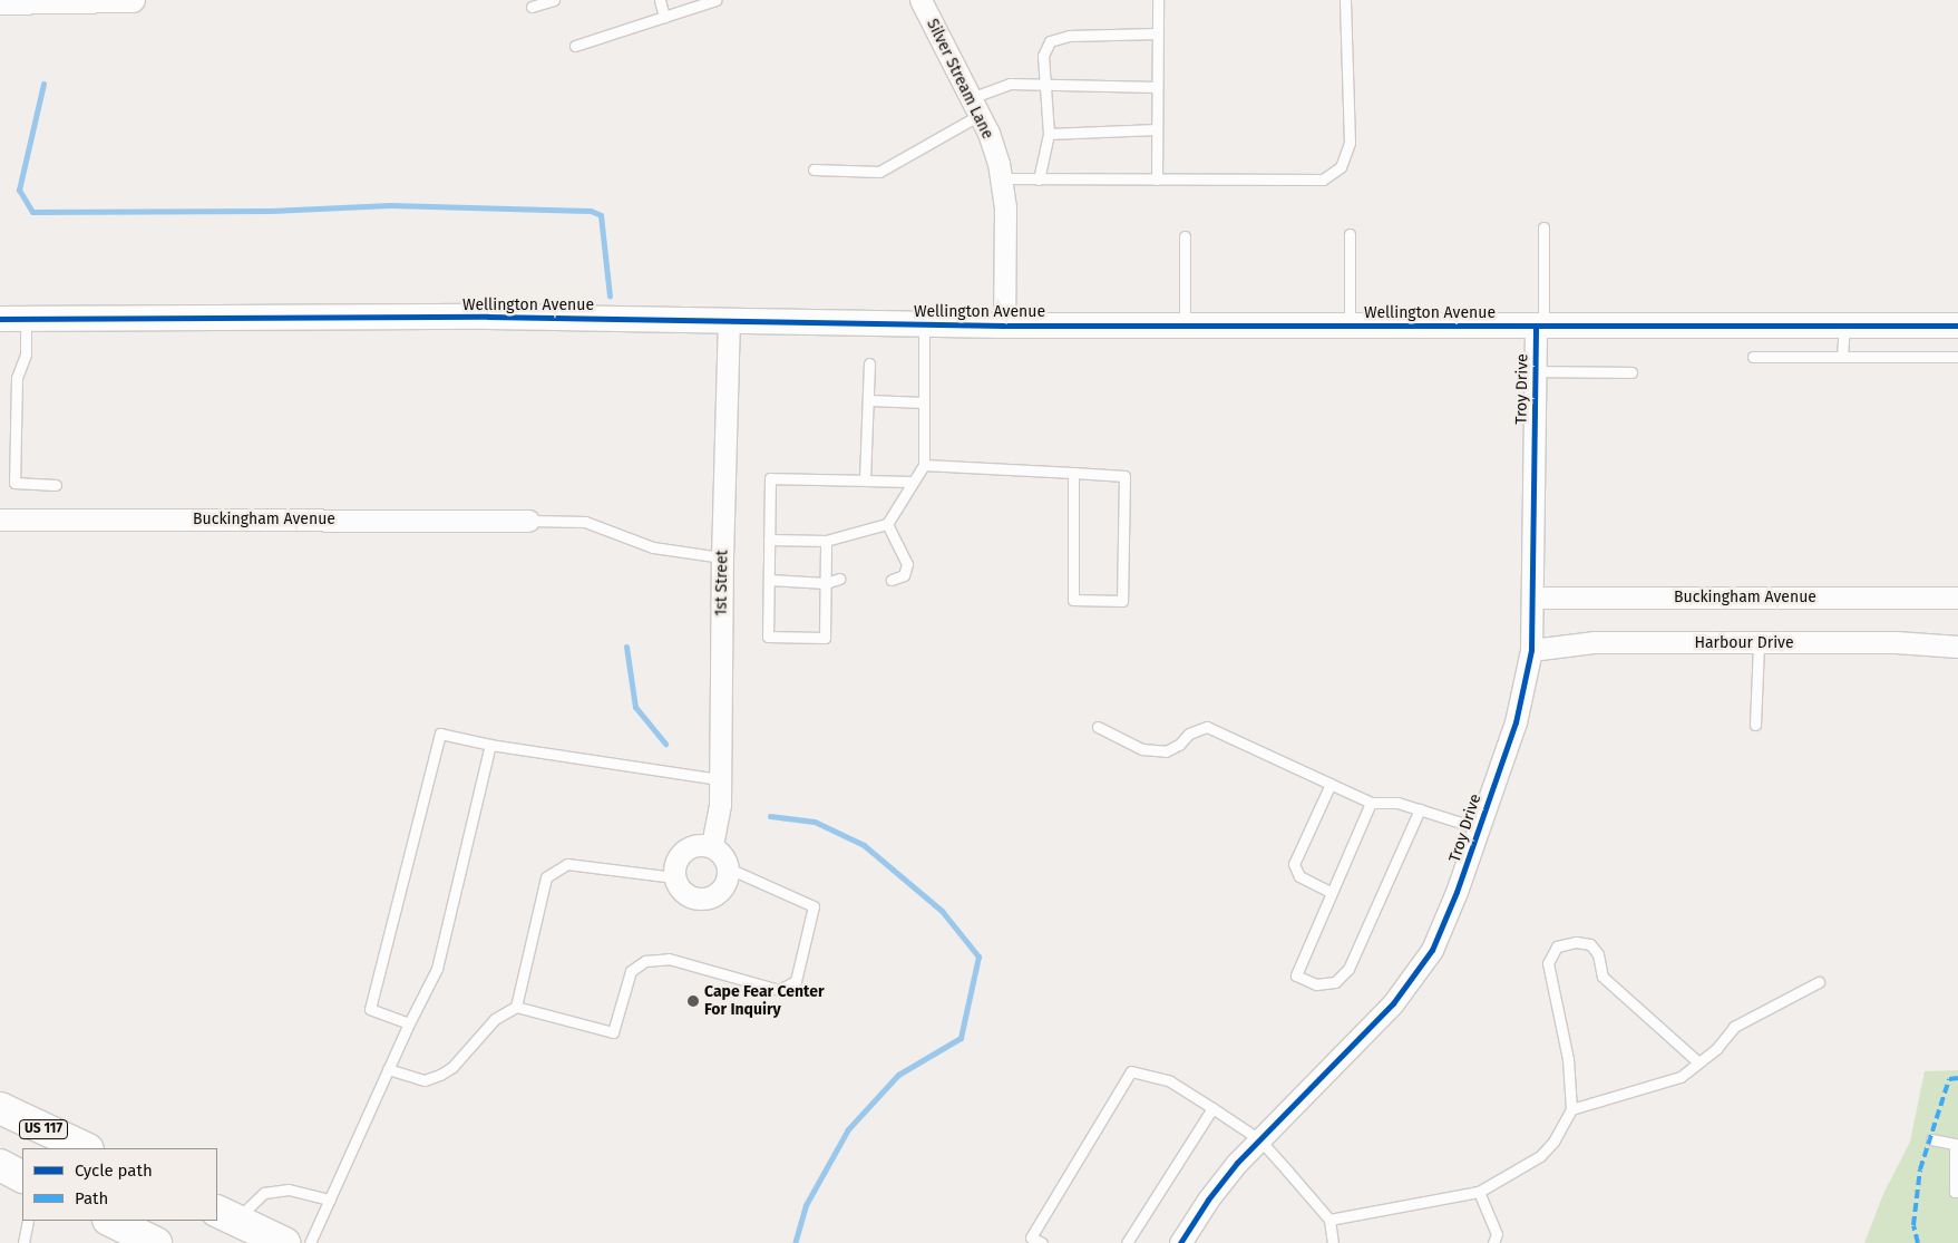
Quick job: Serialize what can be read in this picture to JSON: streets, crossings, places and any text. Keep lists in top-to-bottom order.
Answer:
{
  "streets": {
    "main road": ["US 117"],
    "street": [
      "Silver Stream Lane",
      "Wellington Avenue",
      "Troy Drive",
      "Buckingham Avenue",
      "1st Street",
      "Harbour Drive"
    ]
  },
  "crossings": [
    ["Silver Stream Lane", "Wellington Avenue"],
    ["Wellington Avenue", "Troy Drive"],
    ["Wellington Avenue", "1st Street"],
    ["Troy Drive", "Buckingham Avenue"],
    ["Troy Drive", "Harbour Drive"]
  ],
  "places": ["Cape Fear Center For Inquiry"],
  "legend": ["Cycle path", "Path"]
}
